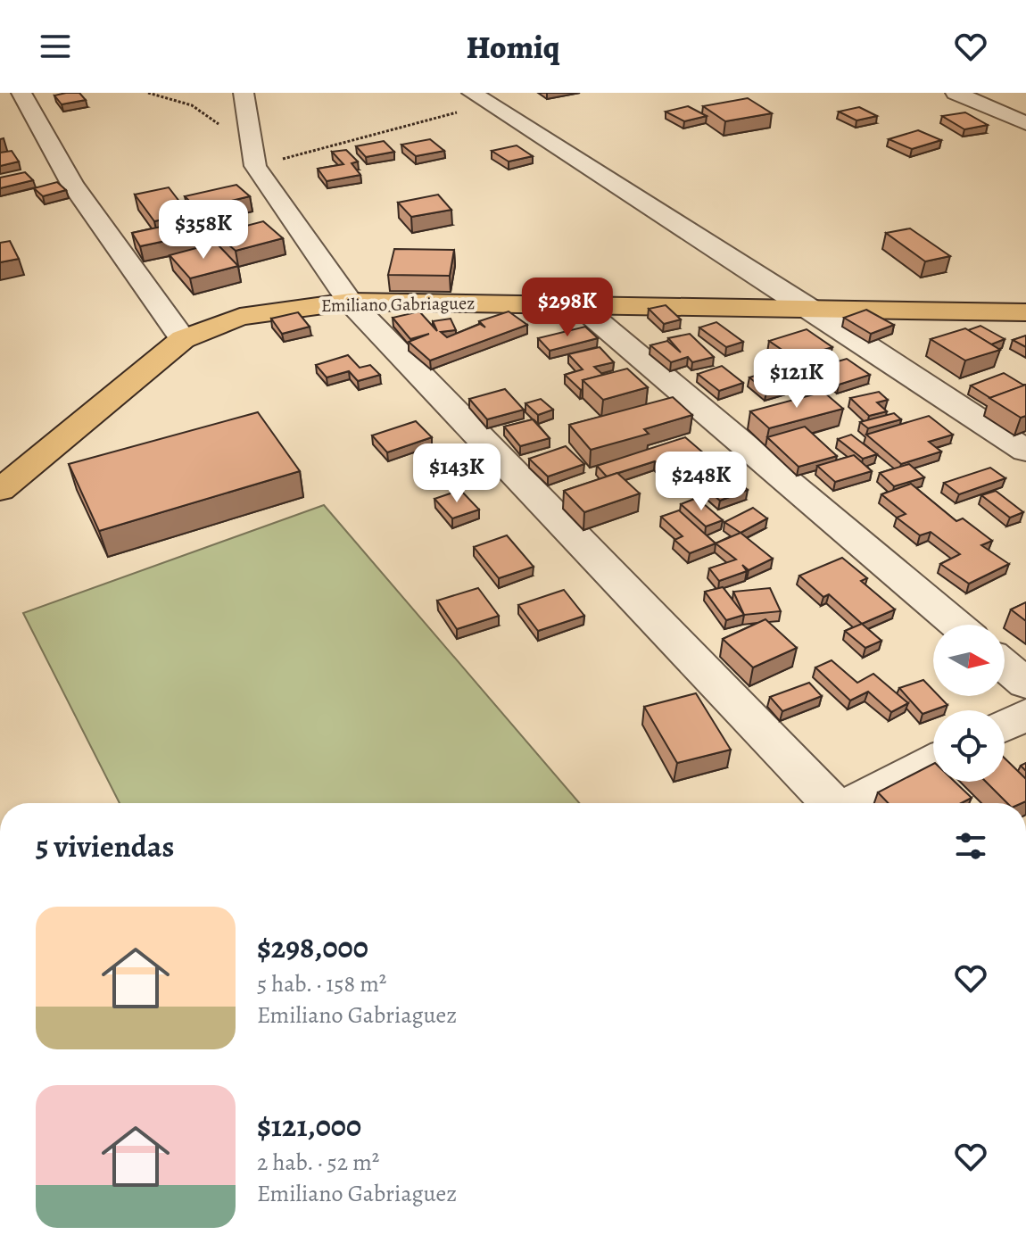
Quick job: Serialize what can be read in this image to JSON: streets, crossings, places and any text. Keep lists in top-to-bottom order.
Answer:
{
  "streets": {
    "main road": ["Emiliano Gabriaguez"]
  },
  "north": "right",
  "page": {
    "header": "Homiq",
    "price": [
      "$358K",
      "$298K",
      "$121K",
      "$143K",
      "$248K"
    ],
    "heading": "5 viviendas",
    "list": [
      {
        "name": "$298,000",
        "note": "5 hab. · 158 m² · Emiliano Gabriaguez"
      },
      {
        "name": "$121,000",
        "note": "2 hab. · 52 m² · Emiliano Gabriaguez"
      }
    ]
  }
}
